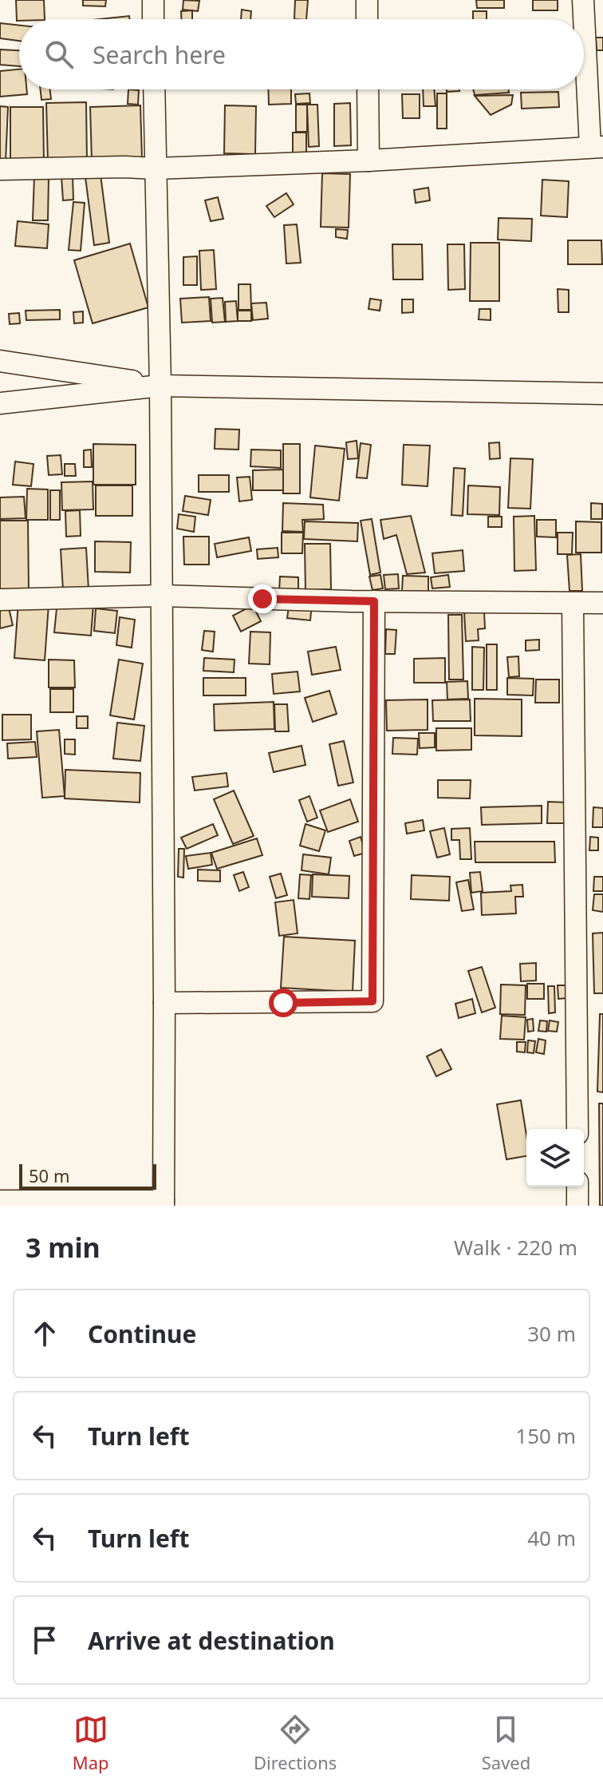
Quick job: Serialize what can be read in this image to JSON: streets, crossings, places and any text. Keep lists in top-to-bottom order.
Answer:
{
  "scale_bar": "50 m",
  "page": {
    "search": "Search here",
    "scale": "50 m",
    "heading": ["3 min", "Walk · 220 m"],
    "list": [
      ["Continue", "30 m"],
      ["Turn left", "150 m"],
      ["Turn left", "40 m"],
      "Arrive at destination"
    ],
    "nav": ["Map", "Directions", "Saved"]
  }
}
